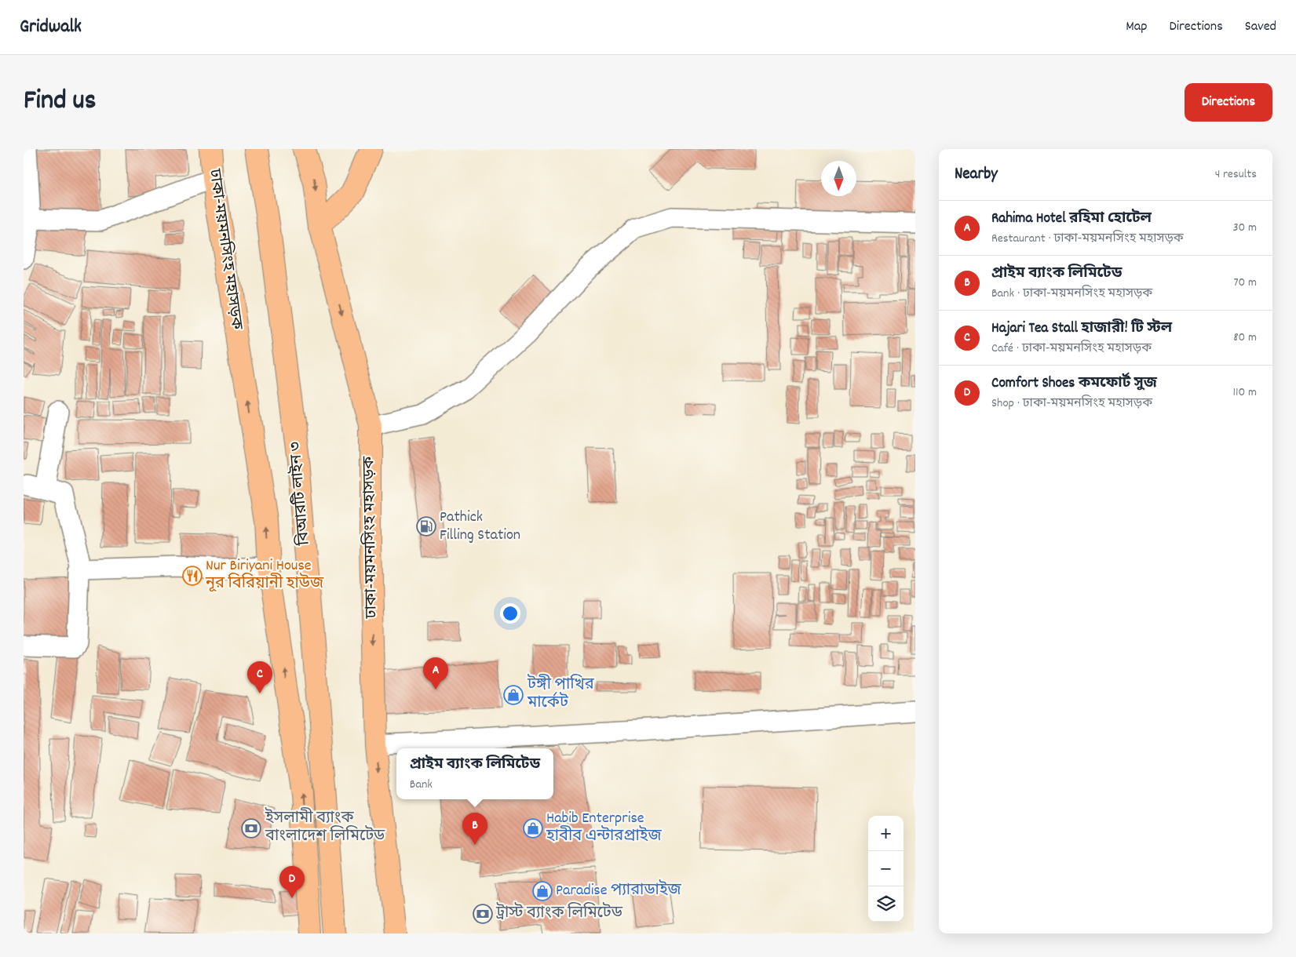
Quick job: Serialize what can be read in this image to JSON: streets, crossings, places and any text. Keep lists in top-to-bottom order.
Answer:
{
  "streets": {
    "highway": ["ঢাকা-ময়মনসিংহ মহাসড়ক", "বিআরটি লাইন ৩"]
  },
  "places": {
    "fuel station": ["Pathick Filling Station"],
    "restaurant": ["Nur Biriyani House নূর বিরিয়ানী হাউজ"],
    "shop": ["টঙ্গী পাখির মার্কেট", "Habib Enterprise হাবীব এন্টারপ্রাইজ", "Paradise প্যারাডাইজ"],
    "bank": ["ইসলামী ব্যাংক বাংলাদেশ লিমিটেড", "ট্রাস্ট ব্যাংক লিমিটেড"]
  },
  "north": "bottom",
  "page": {
    "header": "Gridwalk",
    "nav": ["Map", "Directions", "Saved"],
    "title": "Find us",
    "buttons": "Directions",
    "heading": ["Nearby", "4 results"],
    "list": [
      {
        "mark": "A",
        "name": "Rahima Hotel রহিমা হোটেল",
        "note": "Restaurant · ঢাকা-ময়মনসিংহ মহাসড়ক",
        "value": "30 m"
      },
      {
        "mark": "B",
        "name": "প্রাইম ব্যাংক লিমিটেড",
        "note": "Bank · ঢাকা-ময়মনসিংহ মহাসড়ক",
        "value": "70 m"
      },
      {
        "mark": "C",
        "name": "Hajari Tea Stall হাজারী! টি স্টল",
        "note": "Café · ঢাকা-ময়মনসিংহ মহাসড়ক",
        "value": "80 m"
      },
      {
        "mark": "D",
        "name": "Comfort Shoes কমফোর্ট সুজ",
        "note": "Shop · ঢাকা-ময়মনসিংহ মহাসড়ক",
        "value": "110 m"
      }
    ],
    "pins": [
      "A",
      "C",
      "B",
      "D"
    ],
    "popup": ["প্রাইম ব্যাংক লিমিটেড", "Bank"],
    "map_buttons": ["+", "−"]
  }
}
